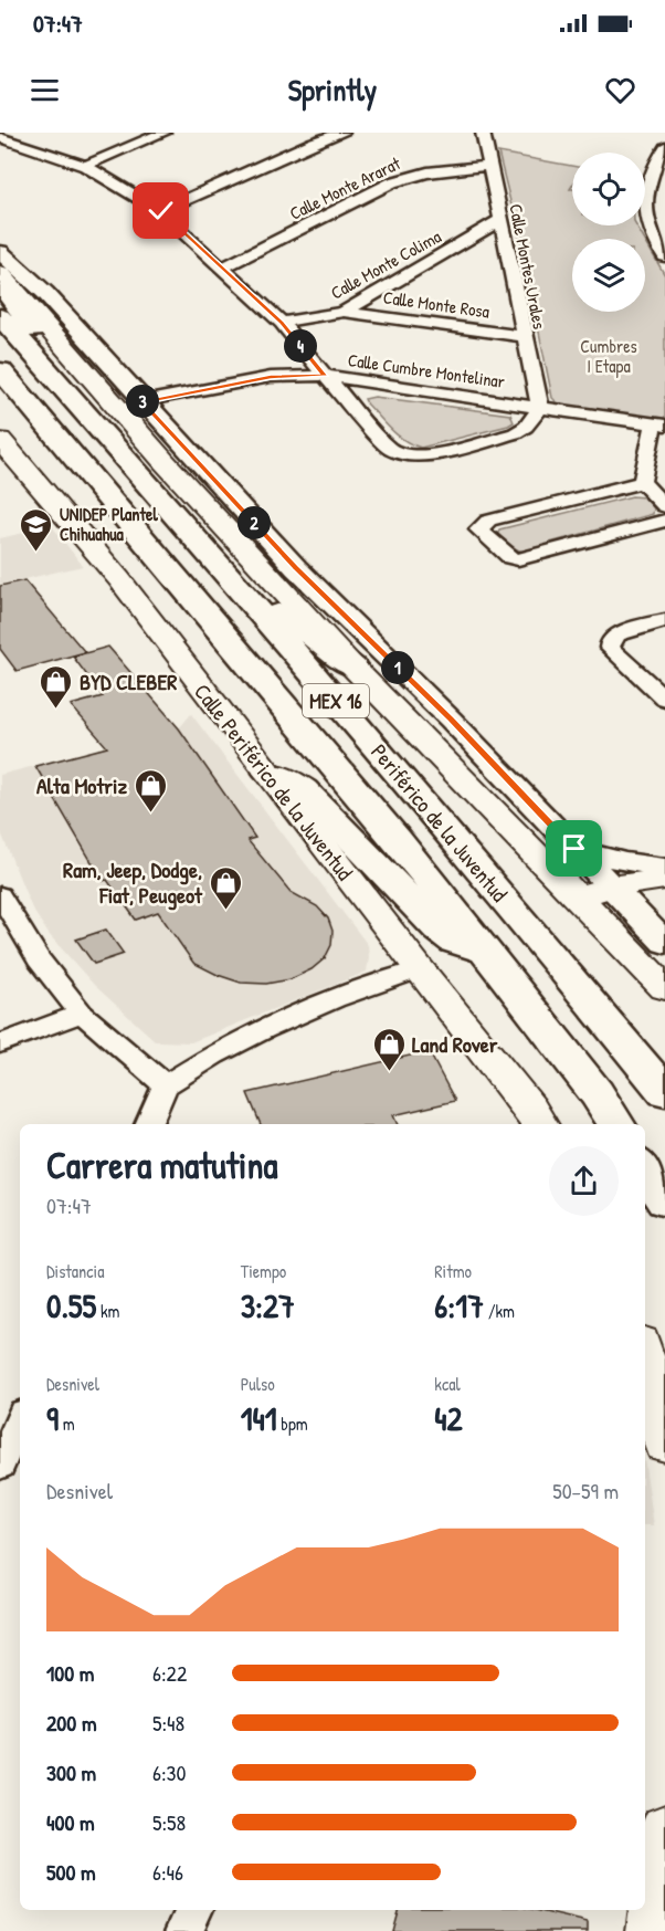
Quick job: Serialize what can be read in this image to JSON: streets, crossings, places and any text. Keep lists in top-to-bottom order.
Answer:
{
  "streets": {
    "highway": ["MEX 16", "Periférico de la Juventud"],
    "main road": ["Calle Periférico de la Juventud"],
    "street": [
      "Calle Monte Ararat",
      "Calle Monte Colima",
      "Calle Montes Urales",
      "Calle Monte Rosa",
      "Calle Cumbre Montelinar"
    ]
  },
  "crossings": [
    ["Calle Monte Ararat", "Calle Montes Urales"],
    ["Calle Monte Colima", "Calle Montes Urales"],
    ["Calle Monte Colima", "Calle Monte Rosa"],
    ["Calle Montes Urales", "Calle Monte Rosa"],
    ["Calle Montes Urales", "Calle Cumbre Montelinar"]
  ],
  "parks": ["Cumbres I Etapa"],
  "places": {
    "school or university": ["UNIDEP Plantel Chihuahua"],
    "shop": [
      "BYD CLEBER",
      "Alta Motriz",
      "Ram, Jeep, Dodge, Fiat, Peugeot",
      "Land Rover"
    ]
  },
  "page": {
    "status": "07:47",
    "header": "Sprintly",
    "pins": [
      "4",
      "3",
      "2",
      "1"
    ],
    "heading": ["Carrera matutina", "07:47"],
    "stats": [
      ["Distancia", "0.55 km"],
      ["Tiempo", "3:27"],
      ["Ritmo", "6:17 /km"],
      ["Desnivel", "9 m"],
      ["Pulso", "141 bpm"],
      ["kcal", "42"]
    ],
    "chart": ["Desnivel", "50–59 m"],
    "list": [
      {
        "name": "100 m",
        "note": "6:22"
      },
      {
        "name": "200 m",
        "note": "5:48"
      },
      {
        "name": "300 m",
        "note": "6:30"
      },
      {
        "name": "400 m",
        "note": "5:58"
      },
      {
        "name": "500 m",
        "note": "6:46"
      }
    ]
  }
}
